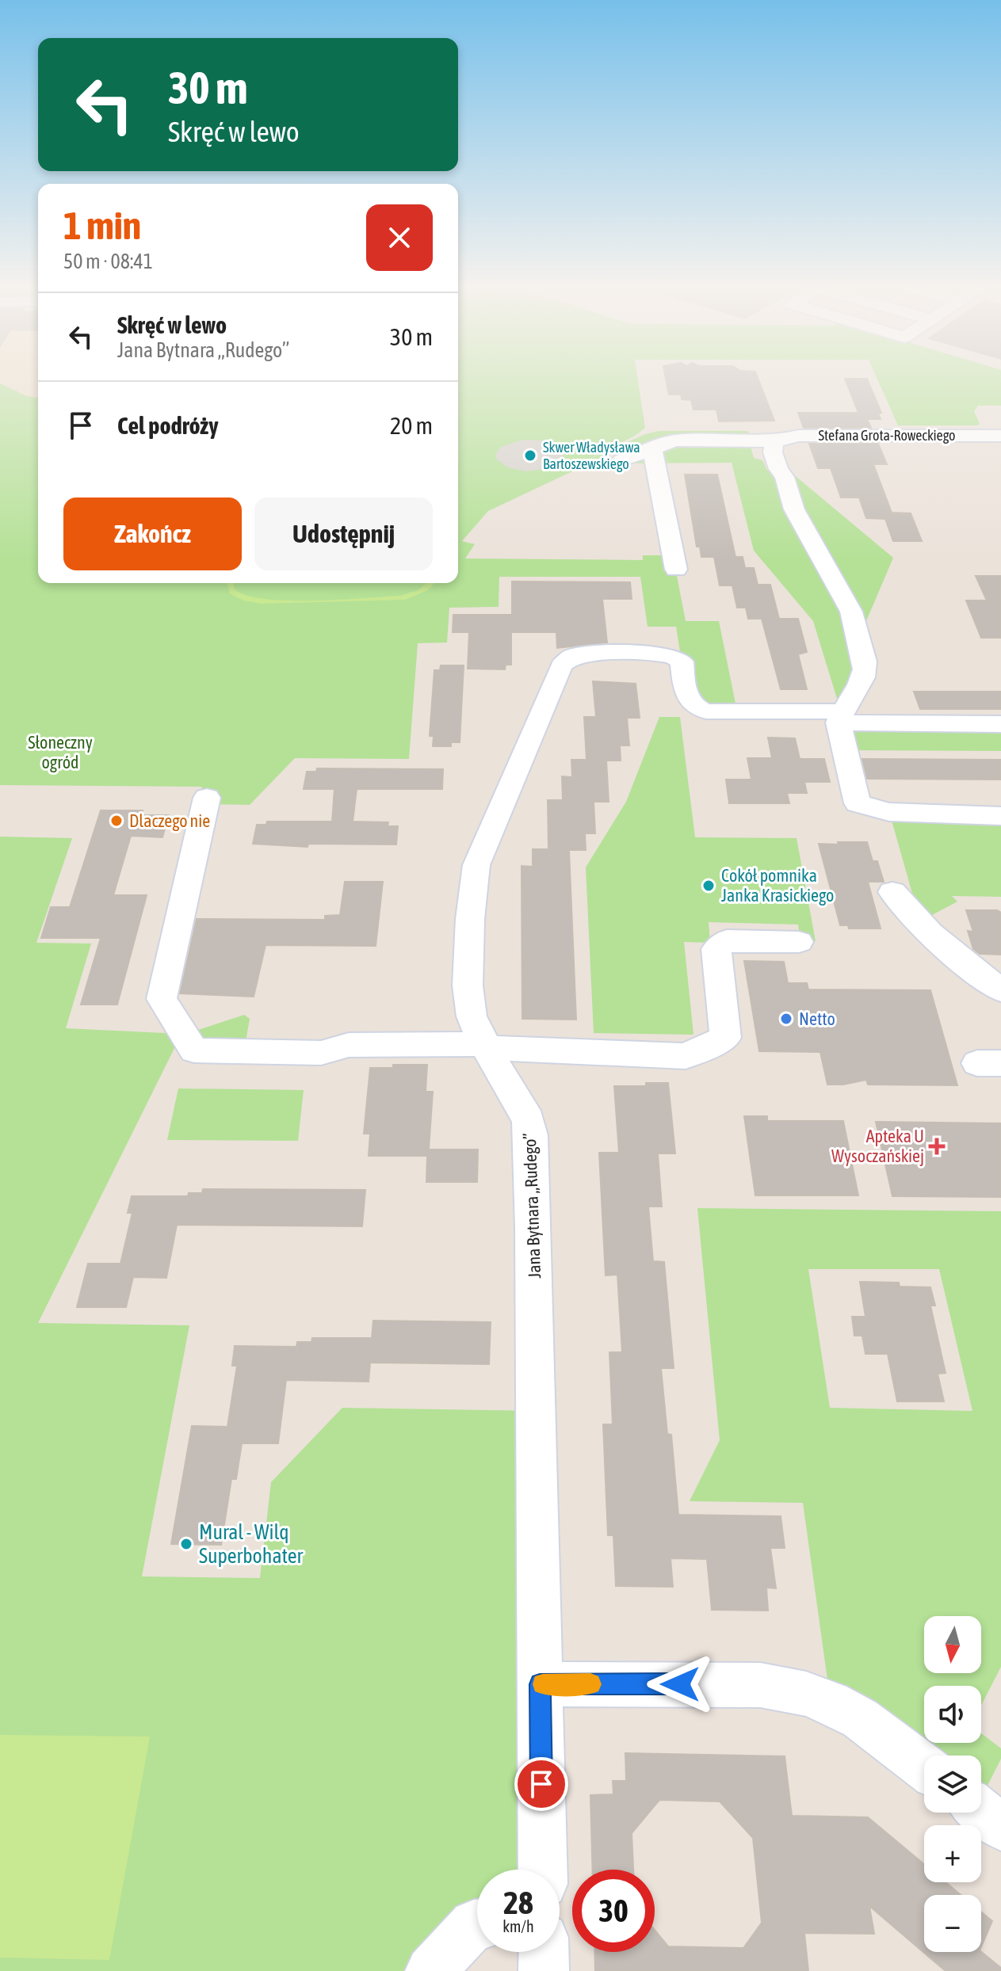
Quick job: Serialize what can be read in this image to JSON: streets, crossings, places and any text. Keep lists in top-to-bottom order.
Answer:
{
  "streets": {
    "street": ["Stefana Grota-Roweckiego", "Jana Bytnara „Rudego”"]
  },
  "parks": ["Słoneczny ogród"],
  "places": {
    "other": [
      "Skwer Władysława Bartoszewskiego",
      "Dlaczego nie",
      "Cokół pomnika Janka Krasickiego",
      "Netto",
      "Mural - Wilq Superbohater"
    ],
    "health": ["Apteka U Wysoczańskiej"]
  },
  "north": "bottom",
  "page": {
    "turn": ["30 m", "Skręć w lewo"],
    "heading": ["1 min", "50 m · 08:41"],
    "list": [
      {
        "name": "Skręć w lewo",
        "note": "Jana Bytnara „Rudego”",
        "value": "30 m"
      },
      {
        "name": "Cel podróży",
        "value": "20 m"
      }
    ],
    "buttons": ["Zakończ", "Udostępnij"],
    "map_buttons": ["+", "−"],
    "speed": "28 km/h",
    "limit": "30"
  }
}
